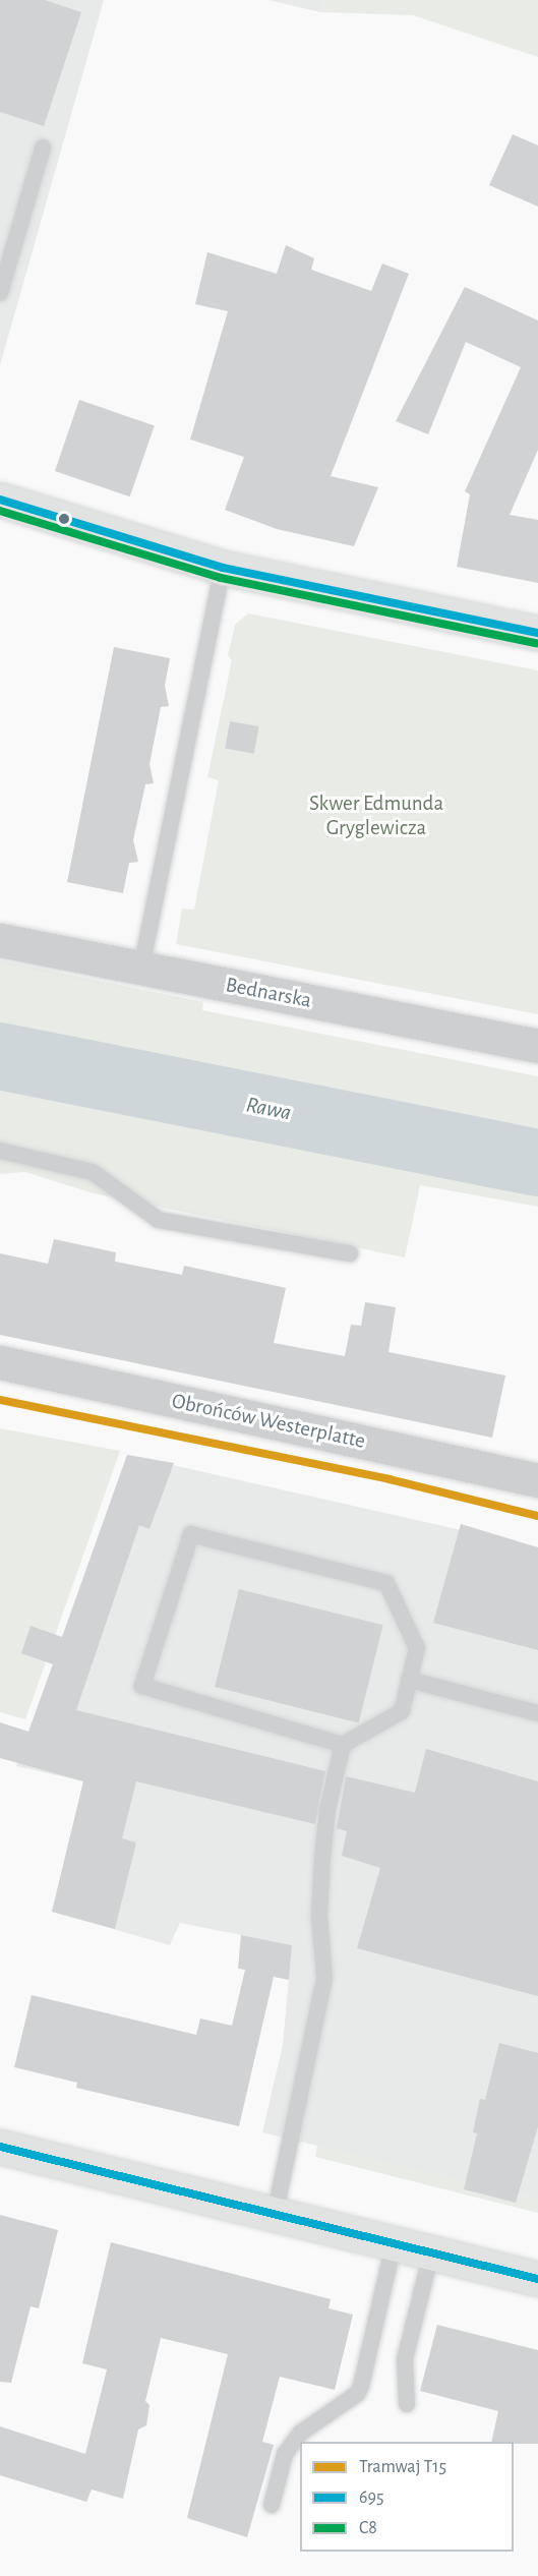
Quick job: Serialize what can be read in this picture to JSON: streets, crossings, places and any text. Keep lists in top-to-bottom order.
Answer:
{
  "streets": {
    "street": ["Bednarska", "Obrońców Westerplatte"]
  },
  "water": ["Rawa"],
  "parks": ["Skwer Edmunda Gryglewicza"],
  "lines": ["transit line 695", "transit line C8", "tram line T15"],
  "legend": ["Tramwaj T15", "695", "C8"]
}
